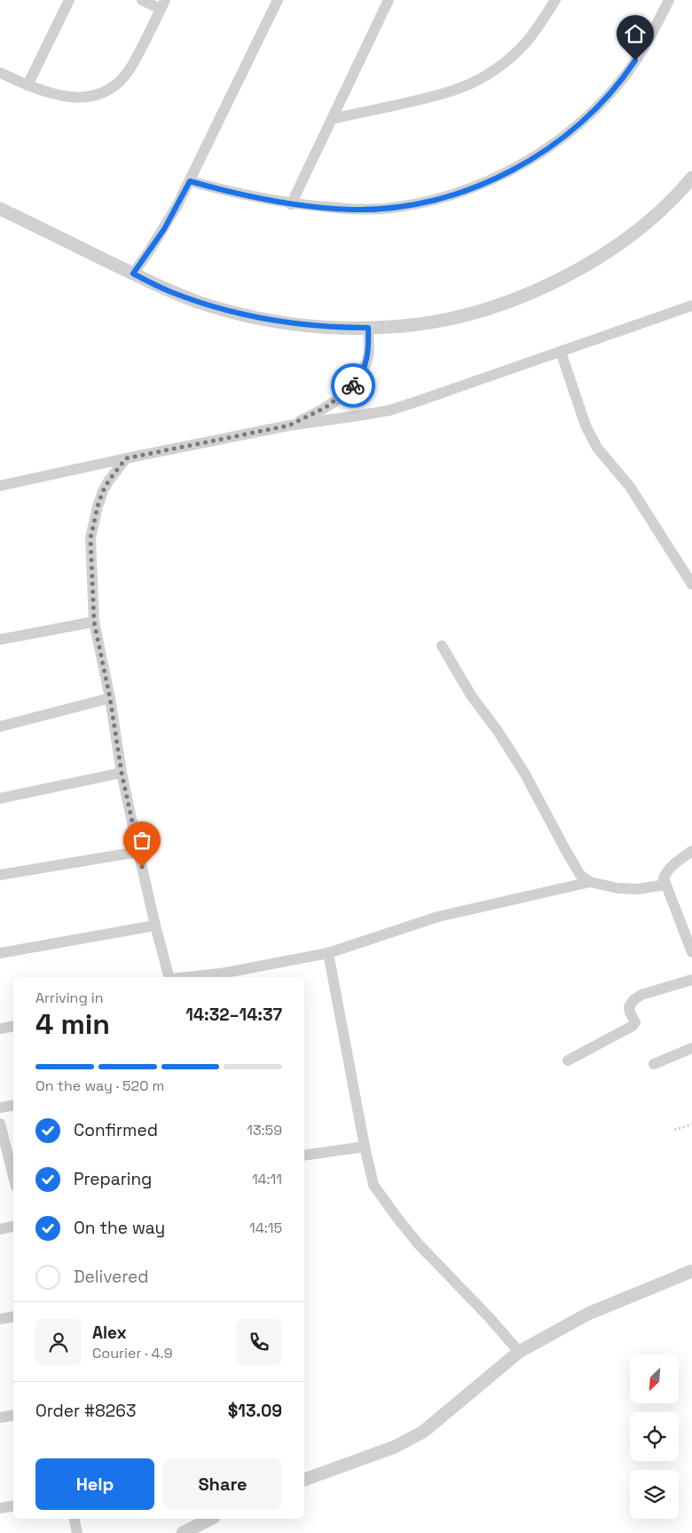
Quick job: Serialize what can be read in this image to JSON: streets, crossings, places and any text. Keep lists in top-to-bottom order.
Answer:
{
  "north": "bottom left",
  "page": {
    "heading": ["4 min", "Arriving in", "14:32–14:37"],
    "panel": [
      "Alex",
      "Courier · 4.9",
      "Order #8263",
      "$13.09"
    ],
    "bar": "On the way · 520 m",
    "list": [
      ["Confirmed", "13:59"],
      ["Preparing", "14:11"],
      ["On the way", "14:15"],
      "Delivered"
    ],
    "buttons": ["Help", "Share"]
  }
}
